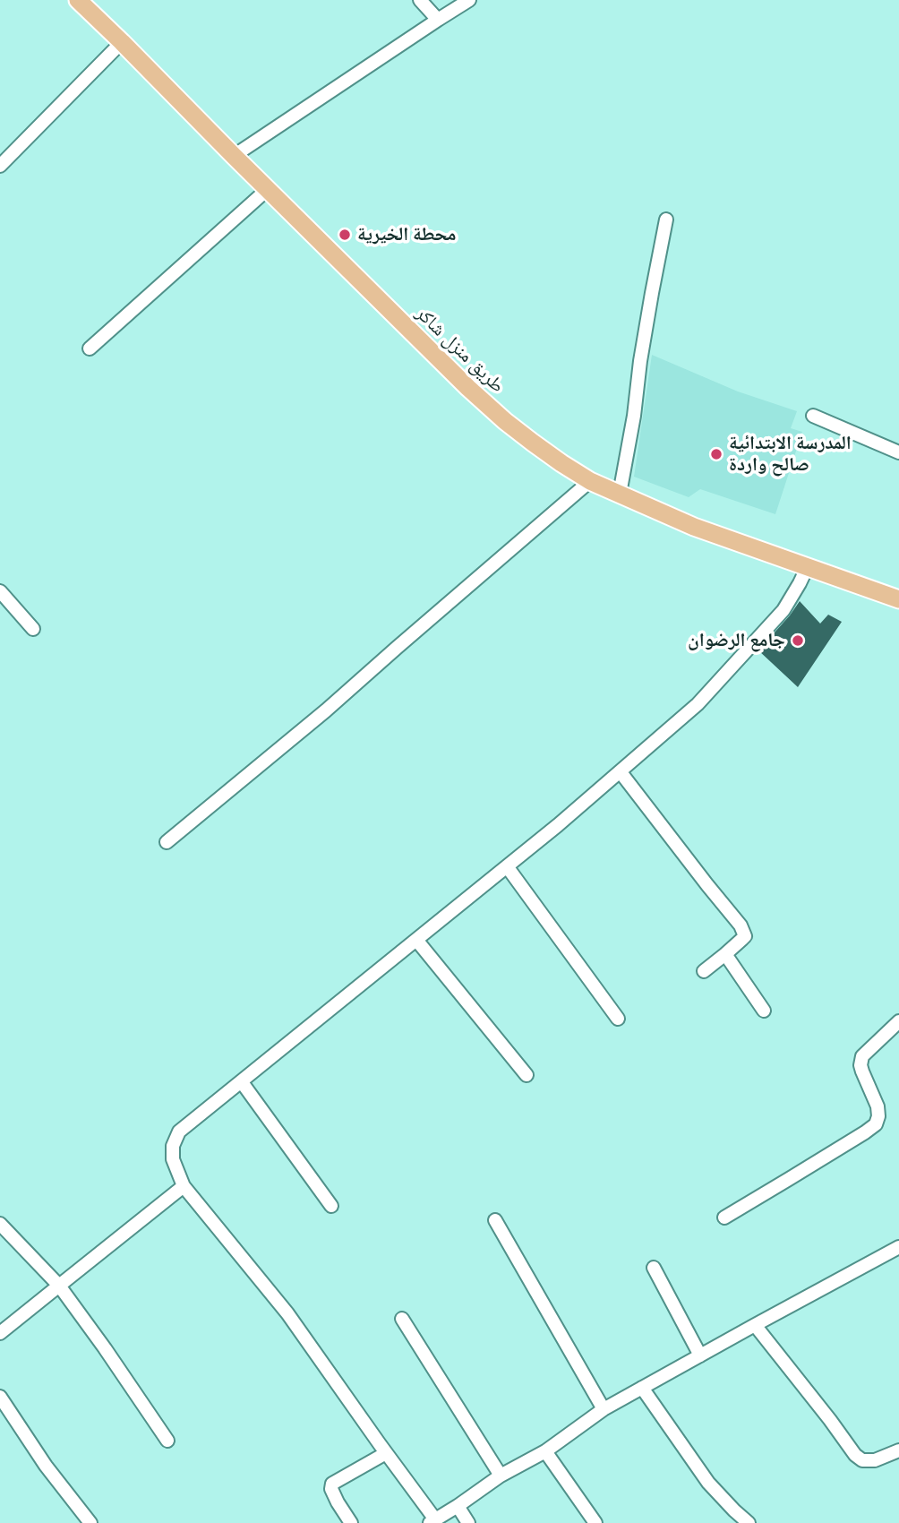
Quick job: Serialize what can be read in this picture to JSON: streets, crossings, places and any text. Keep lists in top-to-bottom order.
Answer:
{
  "streets": {
    "main road": ["طريق منزل شاكر"]
  },
  "places": ["محطة الخيرية", "المدرسة الابتدائية صالح واردة", "جامع الرضوان"]
}
